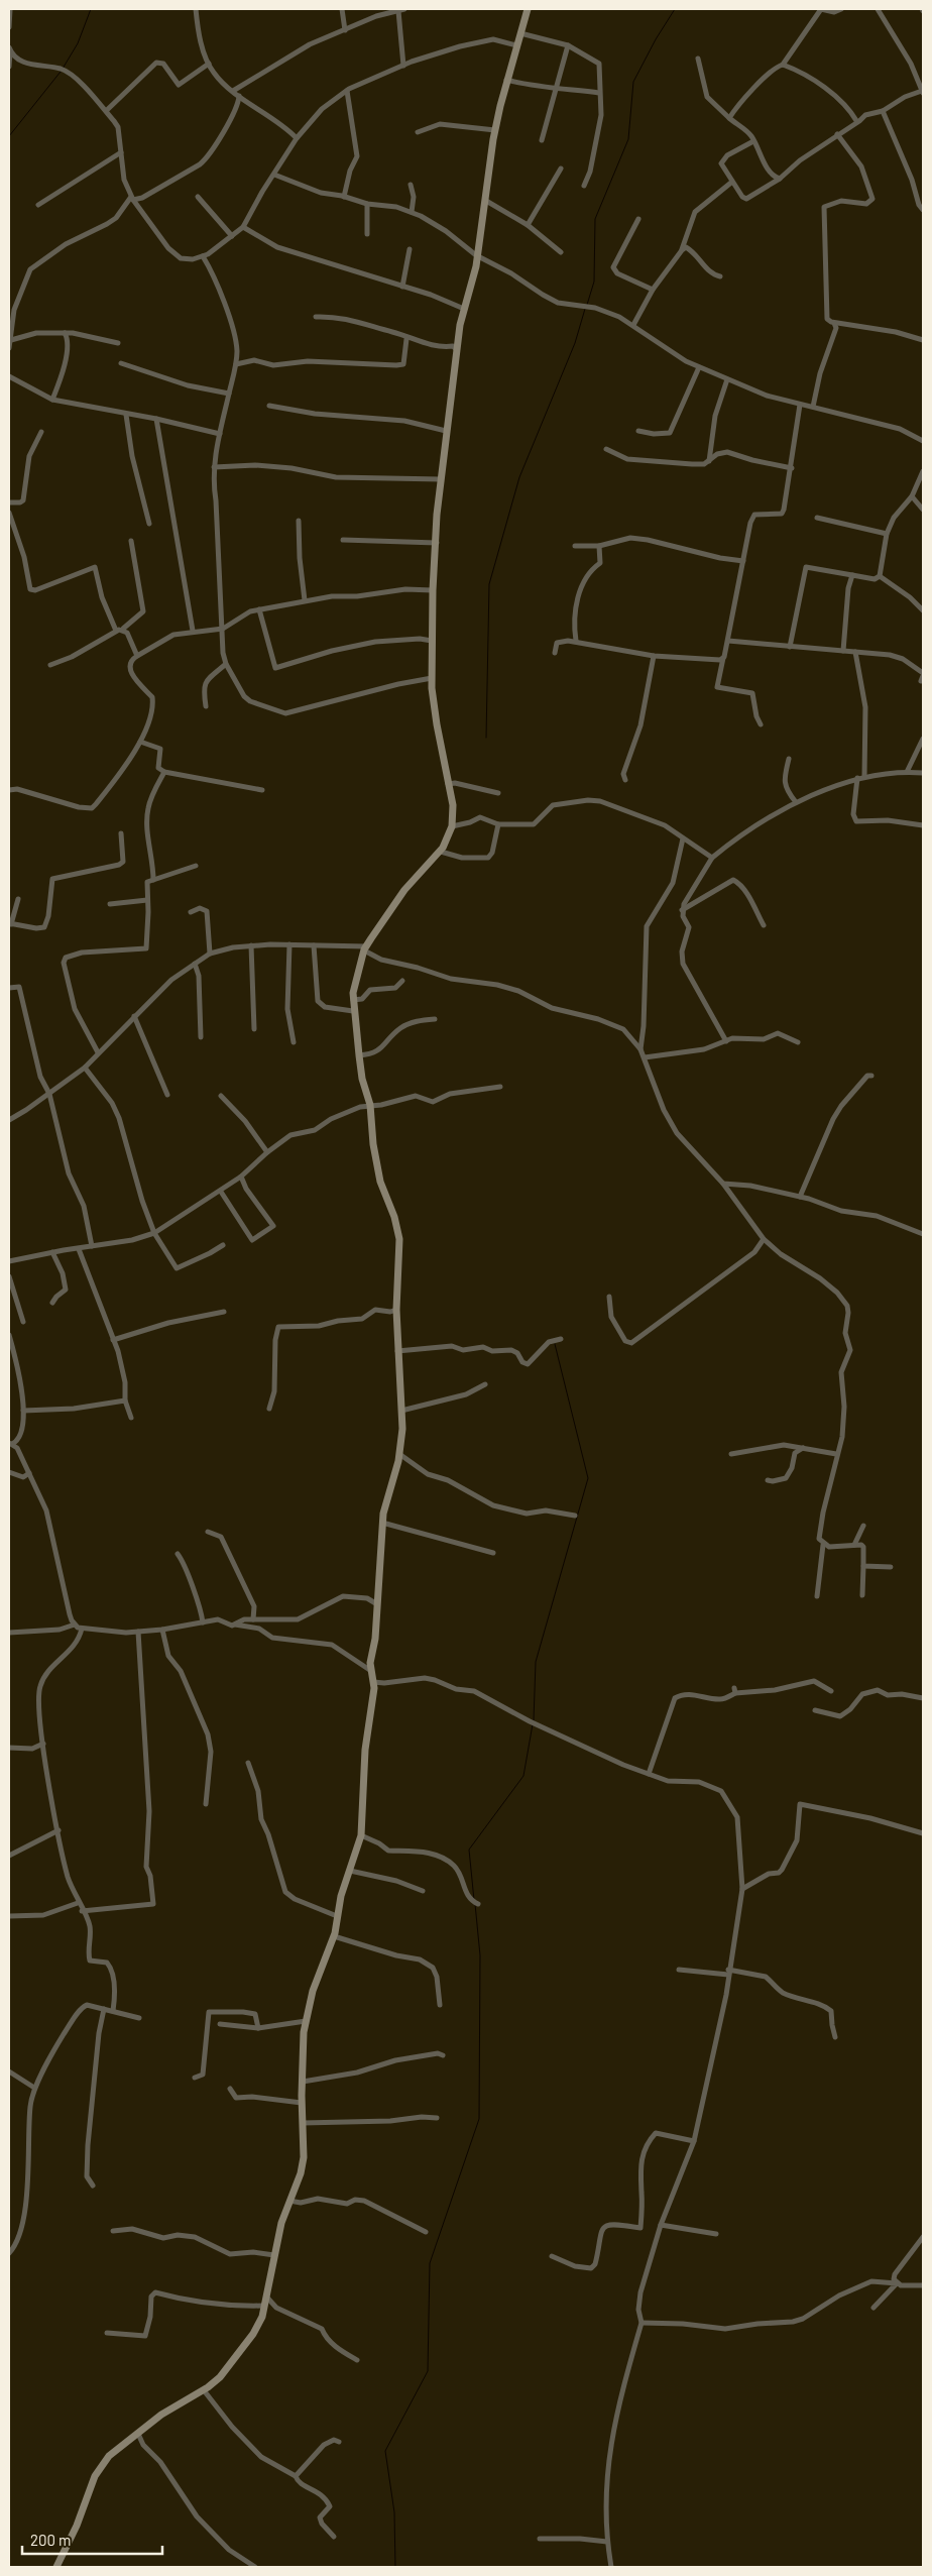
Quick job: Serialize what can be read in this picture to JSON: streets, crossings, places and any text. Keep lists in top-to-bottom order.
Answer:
{
  "scale_bar": "200 m"
}
